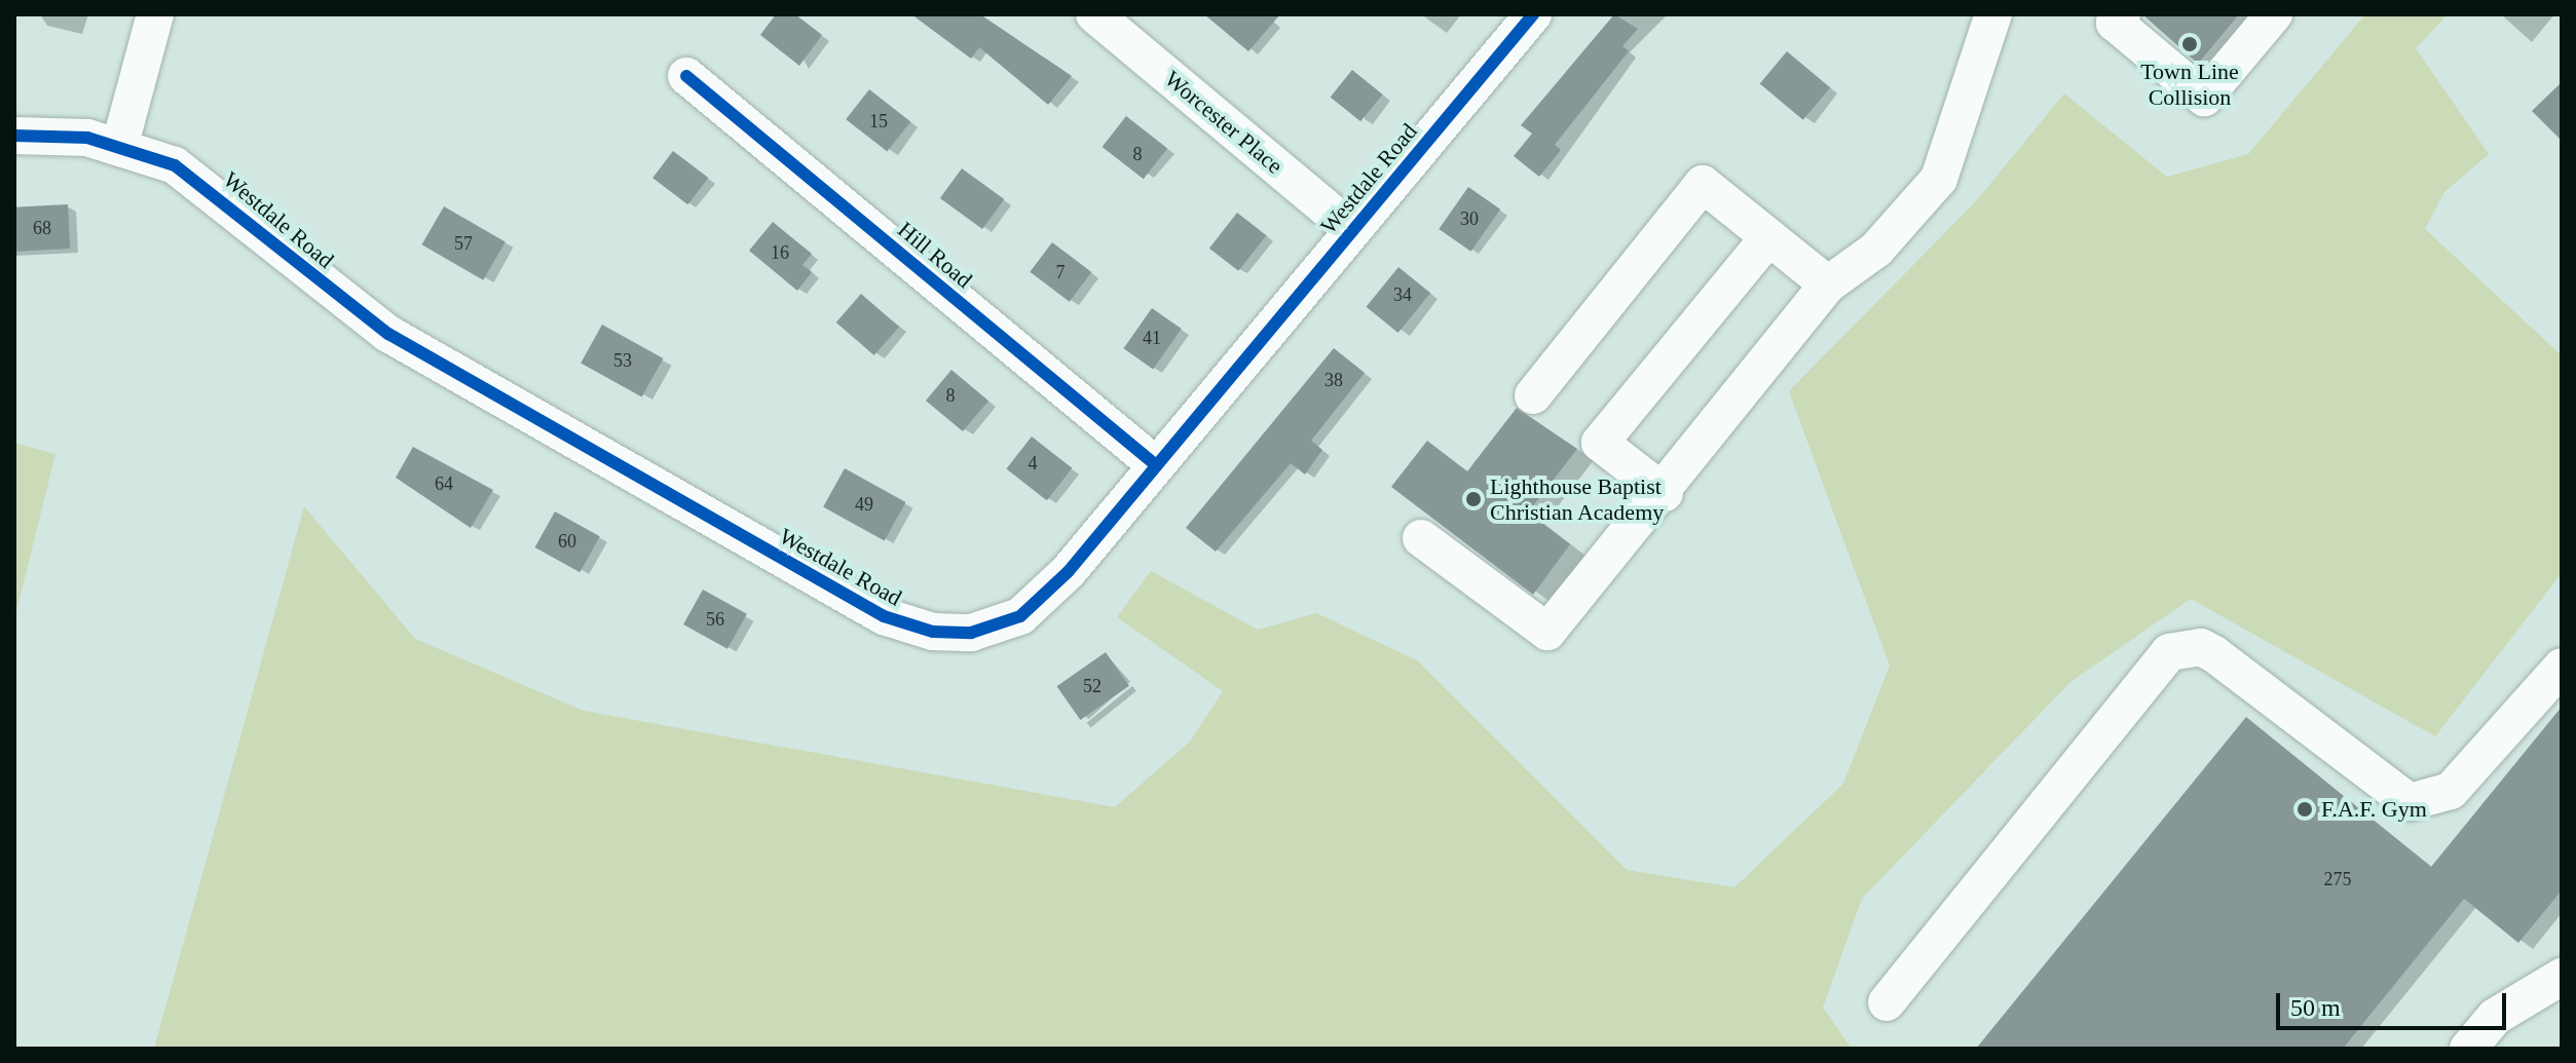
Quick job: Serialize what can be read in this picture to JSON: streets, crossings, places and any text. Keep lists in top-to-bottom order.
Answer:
{
  "streets": {
    "street": ["Worcester Place", "Westdale Road", "Hill Road"]
  },
  "crossings": [
    ["Worcester Place", "Westdale Road"],
    ["Westdale Road", "Hill Road"]
  ],
  "places": ["Town Line Collision", "Lighthouse Baptist Christian Academy", "F.A.F. Gym"],
  "house_numbers": [
    "15",
    "8",
    "30",
    "68",
    "57",
    "16",
    "7",
    "34",
    "41",
    "53",
    "38",
    "8",
    "4",
    "64",
    "49",
    "60",
    "56",
    "52",
    "275"
  ],
  "scale_bar": "50 m"
}
